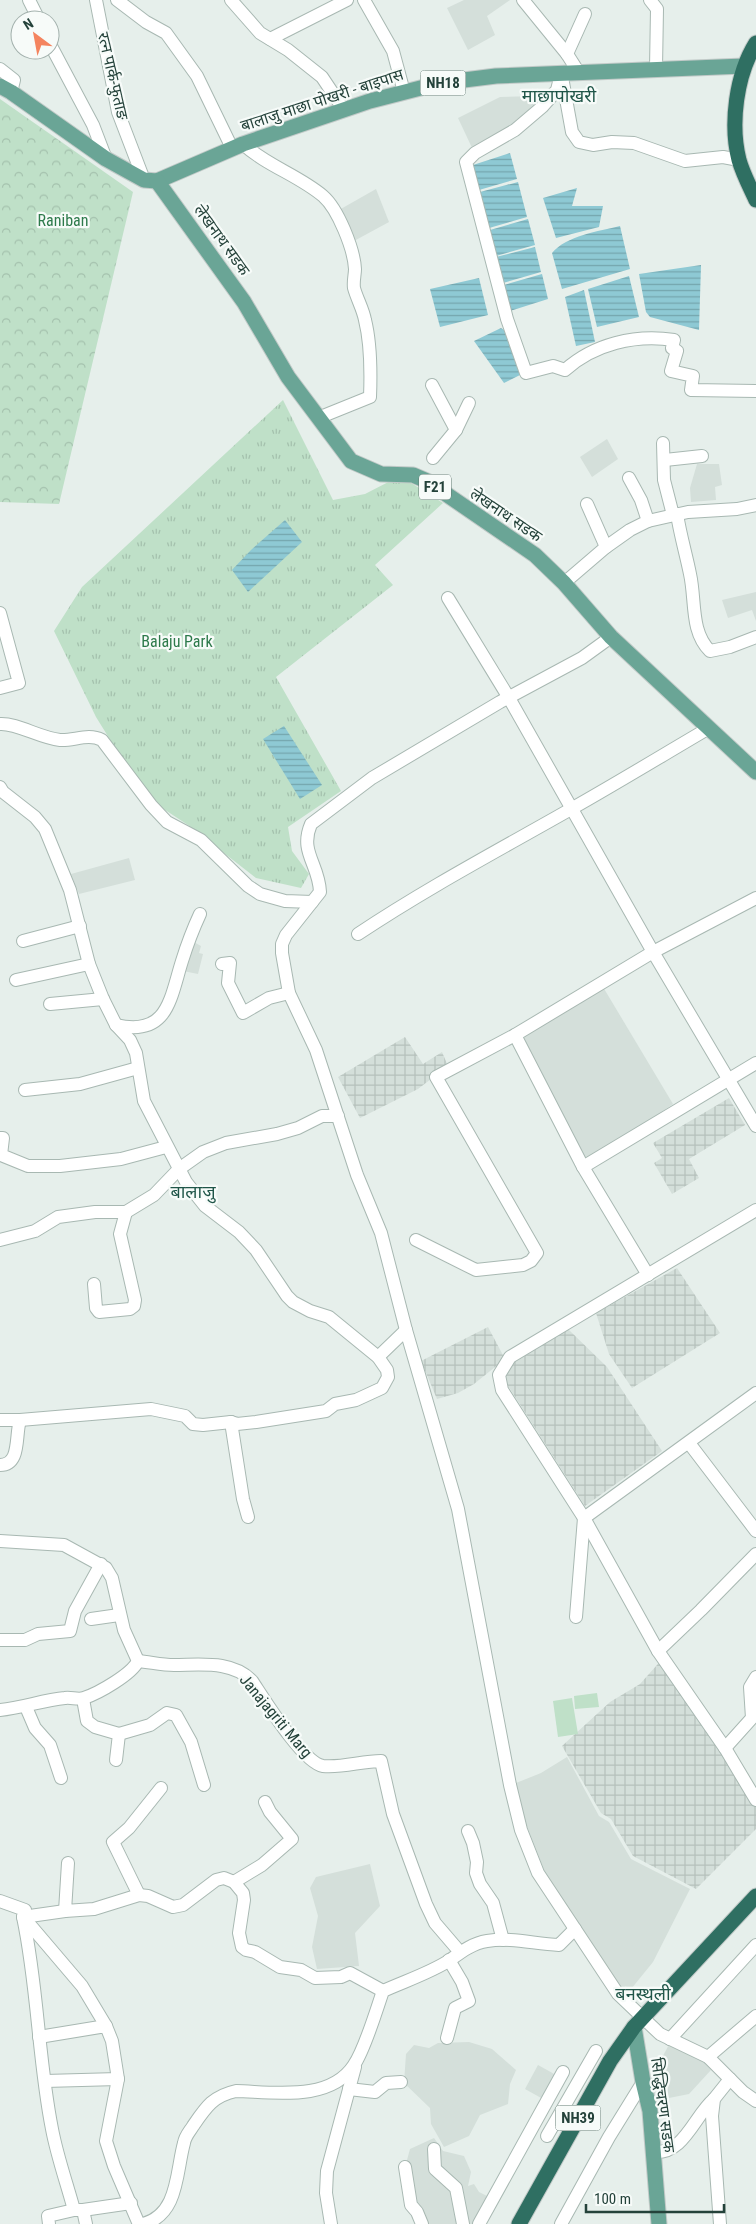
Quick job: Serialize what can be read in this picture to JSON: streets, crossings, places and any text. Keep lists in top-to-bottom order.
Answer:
{
  "streets": {
    "highway": ["NH39"],
    "main road": [
      "NH18",
      "बालाजु माछा पोखरी - बाइपास",
      "लेखनाथ सडक",
      "F21",
      "सिद्धिचरण सडक"
    ],
    "street": ["रत्न पार्क-फुताङ", "Janajagriti Marg"]
  },
  "crossings": [
    ["रत्न पार्क-फुताङ", "बालाजु माछा पोखरी - बाइपास"],
    ["रत्न पार्क-फुताङ", "लेखनाथ सडक"],
    ["बालाजु माछा पोखरी - बाइपास", "लेखनाथ सडक"],
    ["सिद्धिचरण सडक", "NH39"]
  ],
  "districts": ["माछापोखरी", "बालाजु", "बनस्थली"],
  "parks": ["Raniban", "Balaju Park"],
  "scale_bar": "100 m",
  "north": "top left"
}
